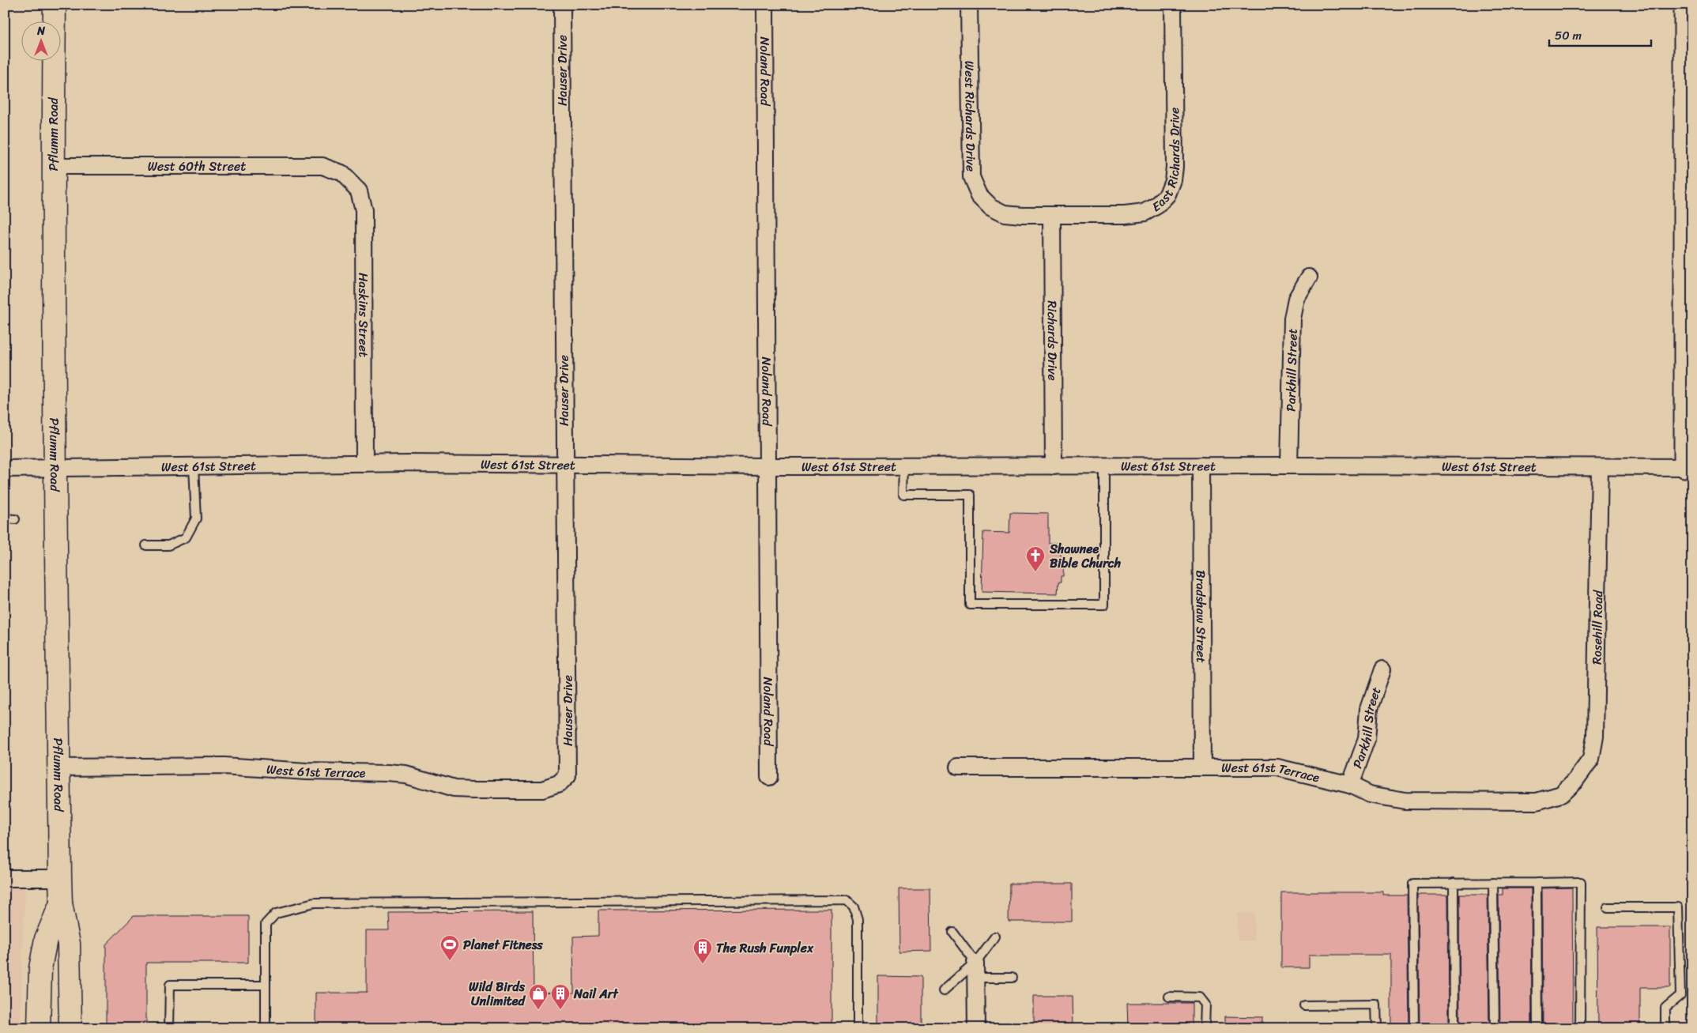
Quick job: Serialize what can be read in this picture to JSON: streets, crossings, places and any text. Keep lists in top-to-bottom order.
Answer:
{
  "streets": {
    "main road": ["Pflumm Road"],
    "street": [
      "Hauser Drive",
      "Noland Road",
      "West Richards Drive",
      "East Richards Drive",
      "West 60th Street",
      "Haskins Street",
      "Richards Drive",
      "Parkhill Street",
      "West 61st Street",
      "Bradshaw Street",
      "Rosehill Road",
      "West 61st Terrace"
    ]
  },
  "crossings": [
    ["Hauser Drive", "West 61st Street"],
    ["Hauser Drive", "West 61st Terrace"],
    ["Noland Road", "West 61st Street"],
    ["West Richards Drive", "East Richards Drive"],
    ["West Richards Drive", "Richards Drive"],
    ["Pflumm Road", "West 60th Street"],
    ["Pflumm Road", "West 61st Street"],
    ["Pflumm Road", "West 61st Terrace"],
    ["East Richards Drive", "Richards Drive"],
    ["West 60th Street", "Haskins Street"],
    ["Haskins Street", "West 61st Street"],
    ["Richards Drive", "West 61st Street"],
    ["Parkhill Street", "West 61st Street"],
    ["Parkhill Street", "West 61st Terrace"],
    ["West 61st Street", "Bradshaw Street"],
    ["West 61st Street", "Rosehill Road"],
    ["Bradshaw Street", "West 61st Terrace"],
    ["Rosehill Road", "West 61st Terrace"]
  ],
  "places": {
    "church": ["Shawnee Bible Church"],
    "sports": ["Planet Fitness"],
    "building": ["The Rush Funplex", "Nail Art"],
    "shop": ["Wild Birds Unlimited"]
  },
  "scale_bar": "50 m",
  "north": "top"
}
